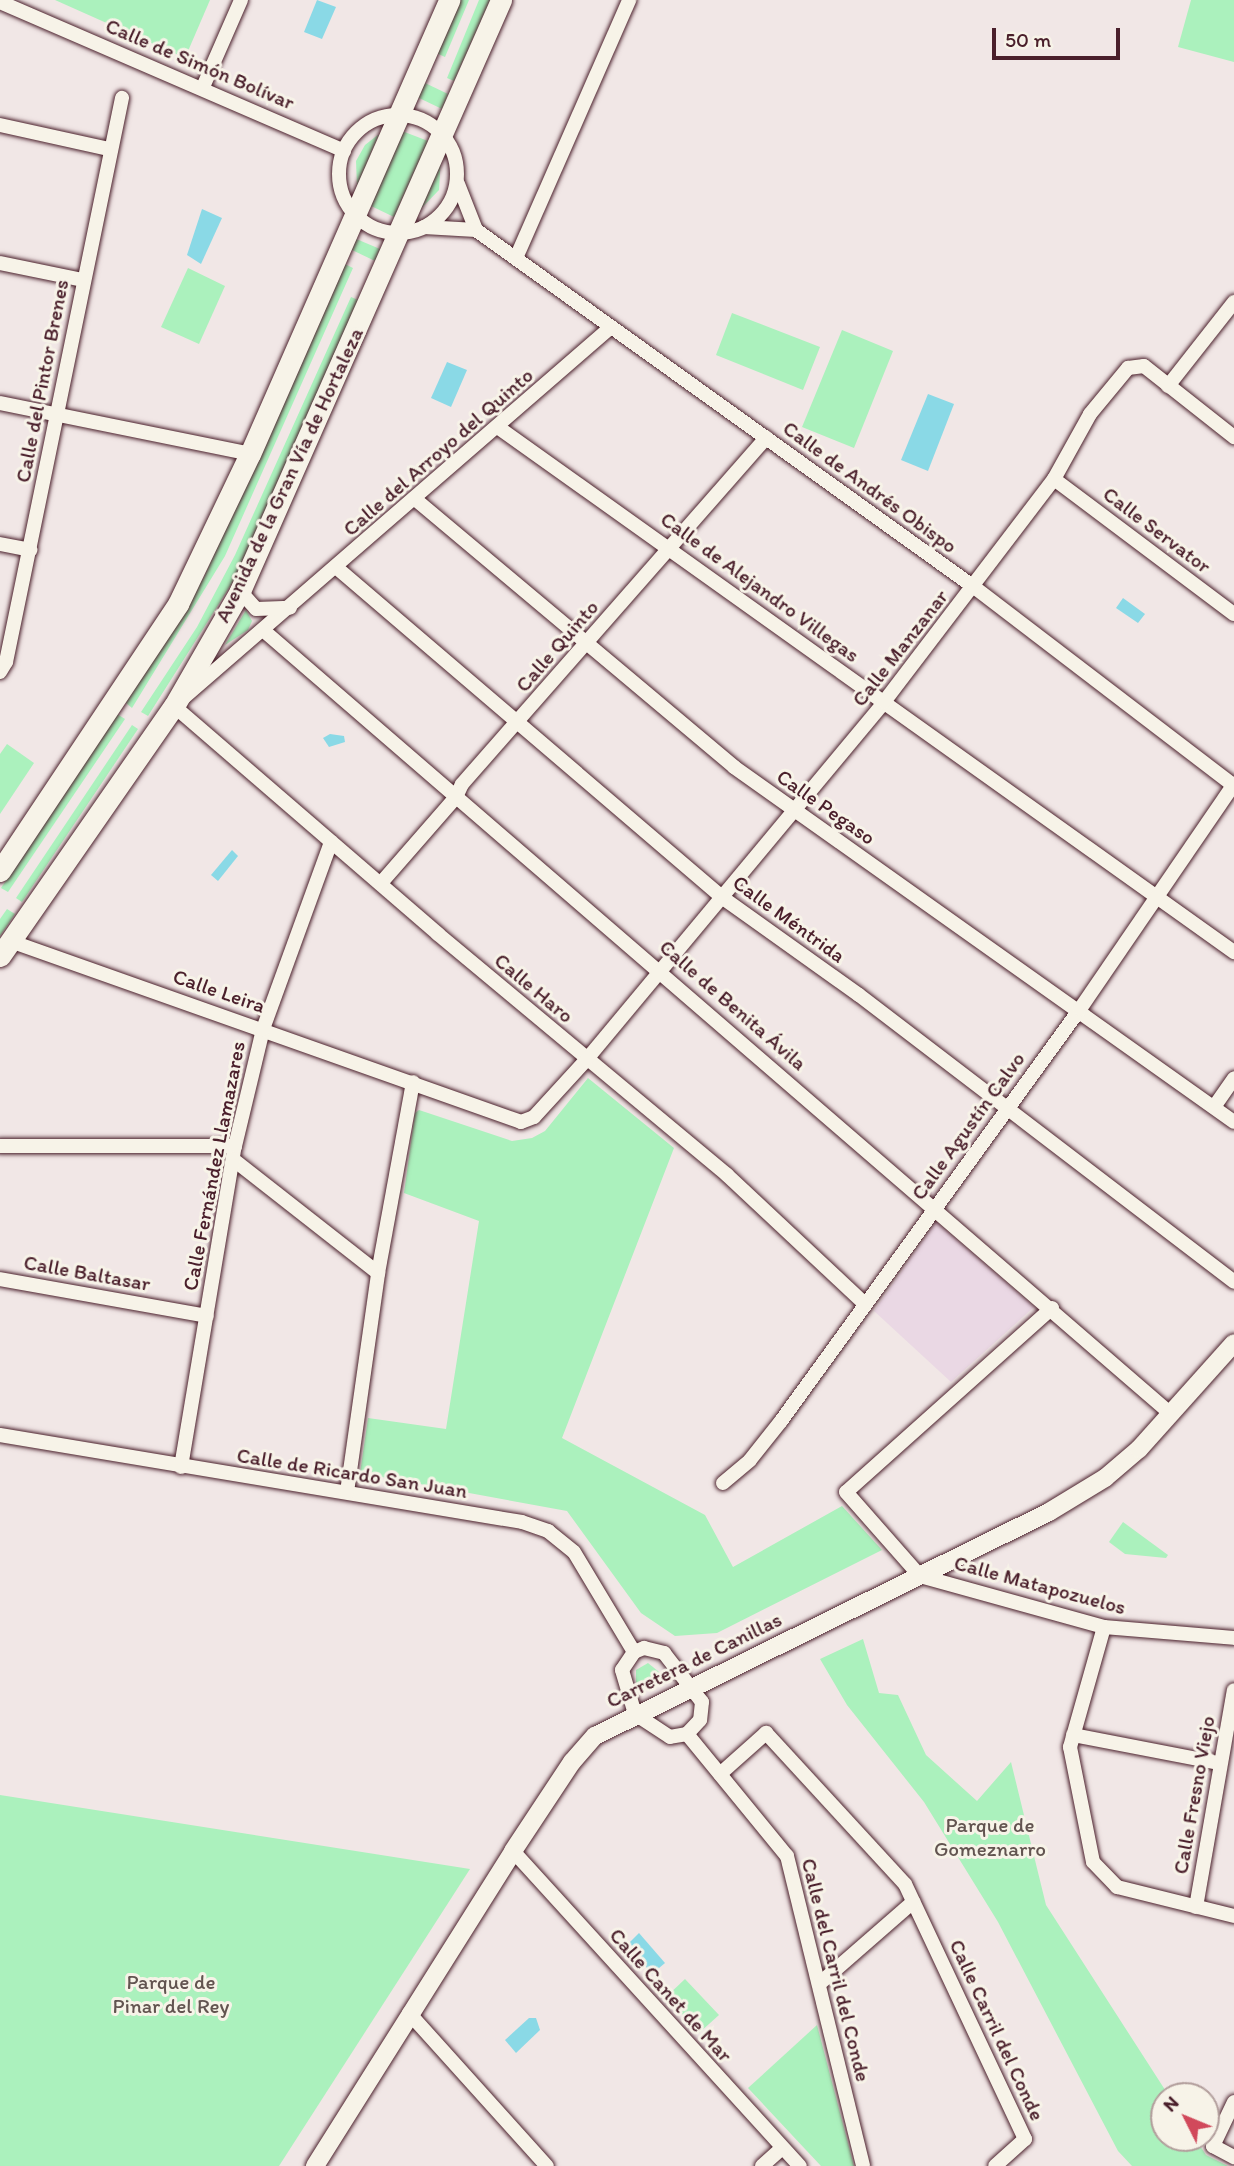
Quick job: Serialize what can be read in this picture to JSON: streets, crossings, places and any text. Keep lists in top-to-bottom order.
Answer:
{
  "streets": {
    "main road": ["Avenida de la Gran Vía de Hortaleza"],
    "street": [
      "Calle de Simón Bolívar",
      "Calle del Pintor Brenes",
      "Calle del Arroyo del Quinto",
      "Calle de Andrés Obispo",
      "Calle Servator",
      "Calle de Alejandro Villegas",
      "Calle Quinto",
      "Calle Manzanar",
      "Calle Pegaso",
      "Calle Méntrida",
      "Calle Haro",
      "Calle Leira",
      "Calle de Benita Ávila",
      "Calle Agustín Calvo",
      "Calle Fernández Llamazares",
      "Calle Baltasar",
      "Calle de Ricardo San Juan",
      "Calle Matapozuelos",
      "Carretera de Canillas",
      "Calle Fresno Viejo",
      "Calle del Carril del Conde",
      "Calle Canet de Mar",
      "Calle Carril del Conde"
    ]
  },
  "crossings": [
    ["Calle del Arroyo del Quinto", "Avenida de la Gran Vía de Hortaleza"],
    ["Calle del Arroyo del Quinto", "Calle de Andrés Obispo"],
    ["Calle del Arroyo del Quinto", "Calle de Alejandro Villegas"],
    ["Calle del Arroyo del Quinto", "Calle Pegaso"],
    ["Calle del Arroyo del Quinto", "Calle Méntrida"],
    ["Calle del Arroyo del Quinto", "Calle Haro"],
    ["Calle del Arroyo del Quinto", "Calle de Benita Ávila"],
    ["Avenida de la Gran Vía de Hortaleza", "Calle Haro"],
    ["Avenida de la Gran Vía de Hortaleza", "Calle Leira"],
    ["Calle de Andrés Obispo", "Calle Quinto"],
    ["Calle de Andrés Obispo", "Calle Manzanar"],
    ["Calle de Andrés Obispo", "Calle Agustín Calvo"],
    ["Calle Servator", "Calle Manzanar"],
    ["Calle de Alejandro Villegas", "Calle Quinto"],
    ["Calle de Alejandro Villegas", "Calle Manzanar"],
    ["Calle de Alejandro Villegas", "Calle Agustín Calvo"],
    ["Calle Quinto", "Calle Pegaso"],
    ["Calle Quinto", "Calle Méntrida"],
    ["Calle Quinto", "Calle Haro"],
    ["Calle Quinto", "Calle de Benita Ávila"],
    ["Calle Manzanar", "Calle Pegaso"],
    ["Calle Manzanar", "Calle Méntrida"],
    ["Calle Manzanar", "Calle Haro"],
    ["Calle Manzanar", "Calle Leira"],
    ["Calle Manzanar", "Calle de Benita Ávila"],
    ["Calle Pegaso", "Calle Agustín Calvo"],
    ["Calle Méntrida", "Calle Agustín Calvo"],
    ["Calle Haro", "Calle Leira"],
    ["Calle Haro", "Calle Agustín Calvo"],
    ["Calle Haro", "Calle Fernández Llamazares"],
    ["Calle Leira", "Calle Fernández Llamazares"],
    ["Calle de Benita Ávila", "Calle Agustín Calvo"],
    ["Calle de Benita Ávila", "Carretera de Canillas"],
    ["Calle Fernández Llamazares", "Calle Baltasar"],
    ["Calle Fernández Llamazares", "Calle de Ricardo San Juan"],
    ["Calle Matapozuelos", "Carretera de Canillas"],
    ["Carretera de Canillas", "Calle Canet de Mar"],
    ["Calle del Carril del Conde", "Calle Carril del Conde"]
  ],
  "parks": ["Parque de Gomeznarro", "Parque de Pinar del Rey"],
  "scale_bar": "50 m",
  "north": "top left"
}
